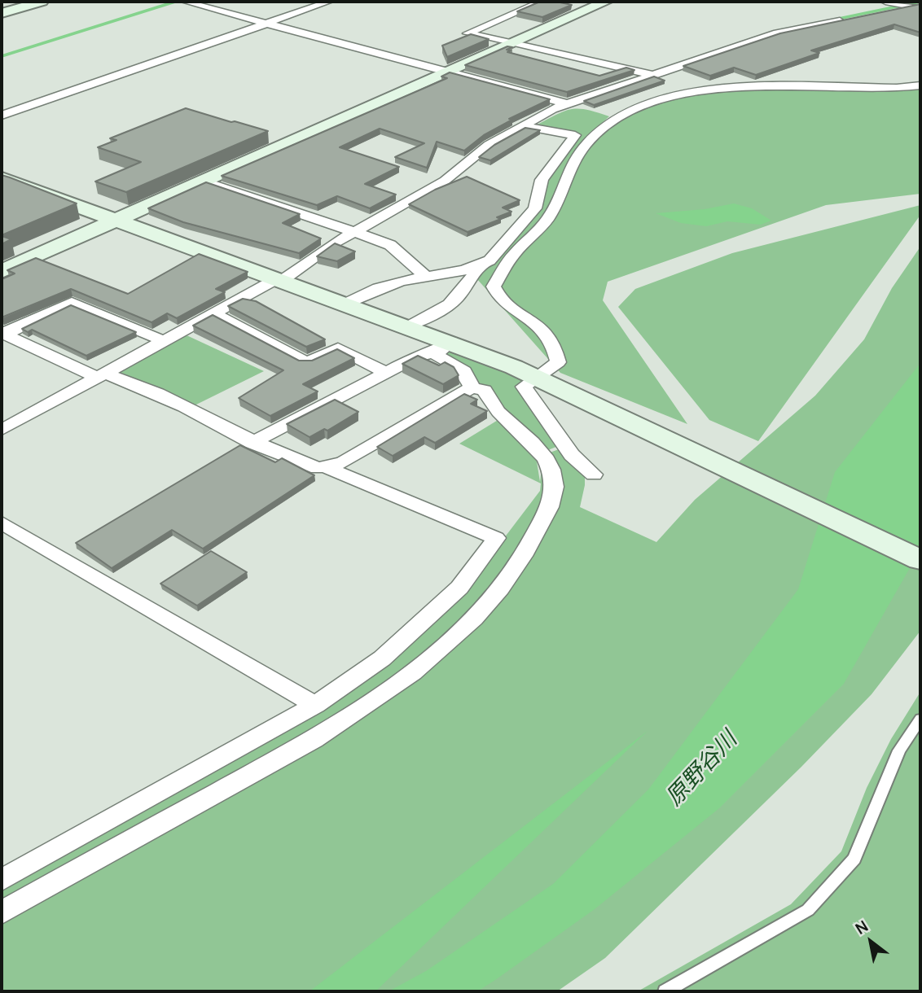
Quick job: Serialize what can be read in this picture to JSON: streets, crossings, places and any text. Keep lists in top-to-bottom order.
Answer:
{
  "water": ["原野谷川"],
  "north": "top left"
}
